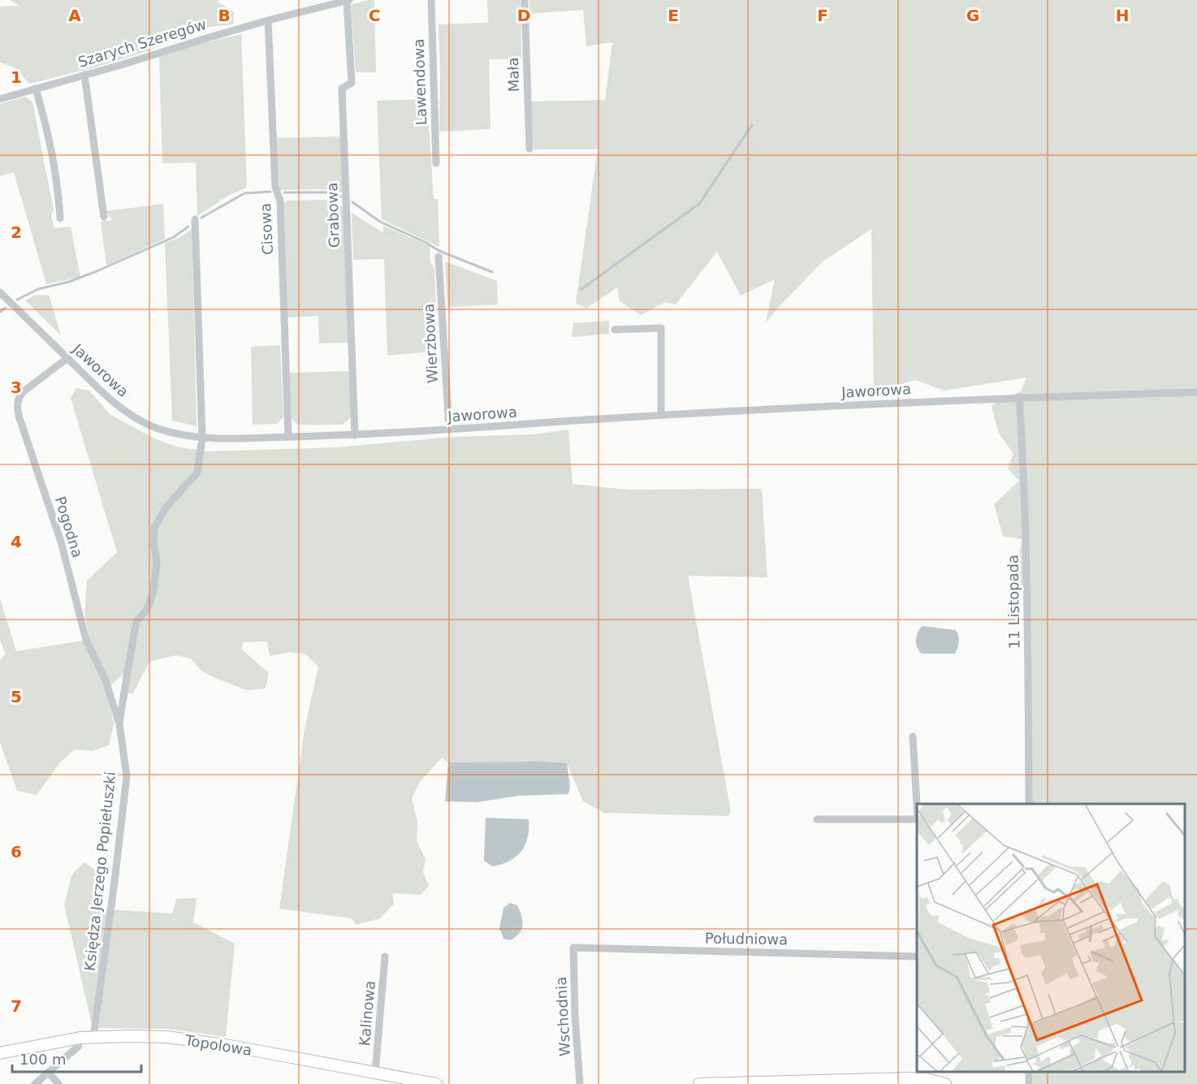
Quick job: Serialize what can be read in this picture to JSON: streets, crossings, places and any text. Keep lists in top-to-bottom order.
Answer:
{
  "streets": {
    "street": [
      "Szarych Szeregów",
      "Mała",
      "Lawendowa",
      "Grabowa",
      "Cisowa",
      "Wierzbowa",
      "Jaworowa",
      "Pogodna",
      "11 Listopada",
      "Księdza Jerzego Popiełuszki",
      "Południowa",
      "Kalinowa",
      "Wschodnia",
      "Topolowa"
    ]
  },
  "crossings": [
    ["Szarych Szeregów", "Grabowa"],
    ["Szarych Szeregów", "Cisowa"],
    ["Grabowa", "Jaworowa"],
    ["Cisowa", "Jaworowa"],
    ["Wierzbowa", "Jaworowa"],
    ["Jaworowa", "Pogodna"],
    ["Jaworowa", "11 Listopada"],
    ["Jaworowa", "Księdza Jerzego Popiełuszki"],
    ["Pogodna", "Księdza Jerzego Popiełuszki"],
    ["Księdza Jerzego Popiełuszki", "Topolowa"],
    ["Południowa", "Wschodnia"],
    ["Kalinowa", "Topolowa"]
  ],
  "scale_bar": "100 m",
  "grid": {
    "columns": [
      "A",
      "B",
      "C",
      "D",
      "E",
      "F",
      "G",
      "H"
    ],
    "rows": [
      "1",
      "2",
      "3",
      "4",
      "5",
      "6",
      "7"
    ]
  }
}
